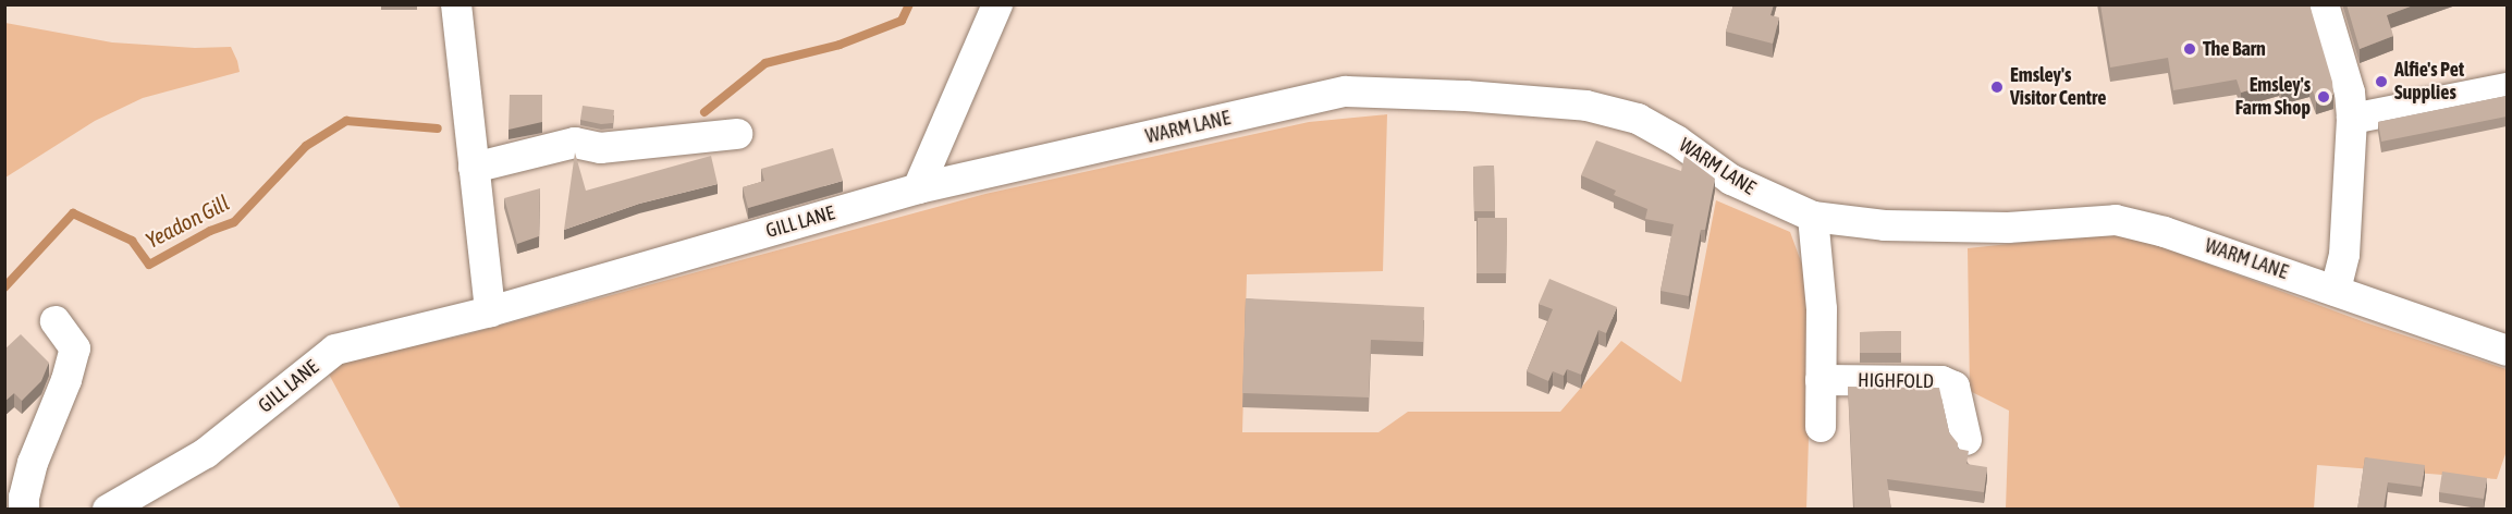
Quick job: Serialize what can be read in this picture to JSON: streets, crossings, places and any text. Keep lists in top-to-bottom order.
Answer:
{
  "streets": {
    "street": ["WARM LANE", "GILL LANE", "HIGHFOLD"]
  },
  "crossings": [
    ["WARM LANE", "GILL LANE"]
  ],
  "water": ["Yeadon Gill"],
  "places": [
    "The Barn",
    "Alfie's Pet Supplies",
    "Emsley's Visitor Centre",
    "Emsley's Farm Shop"
  ]
}
